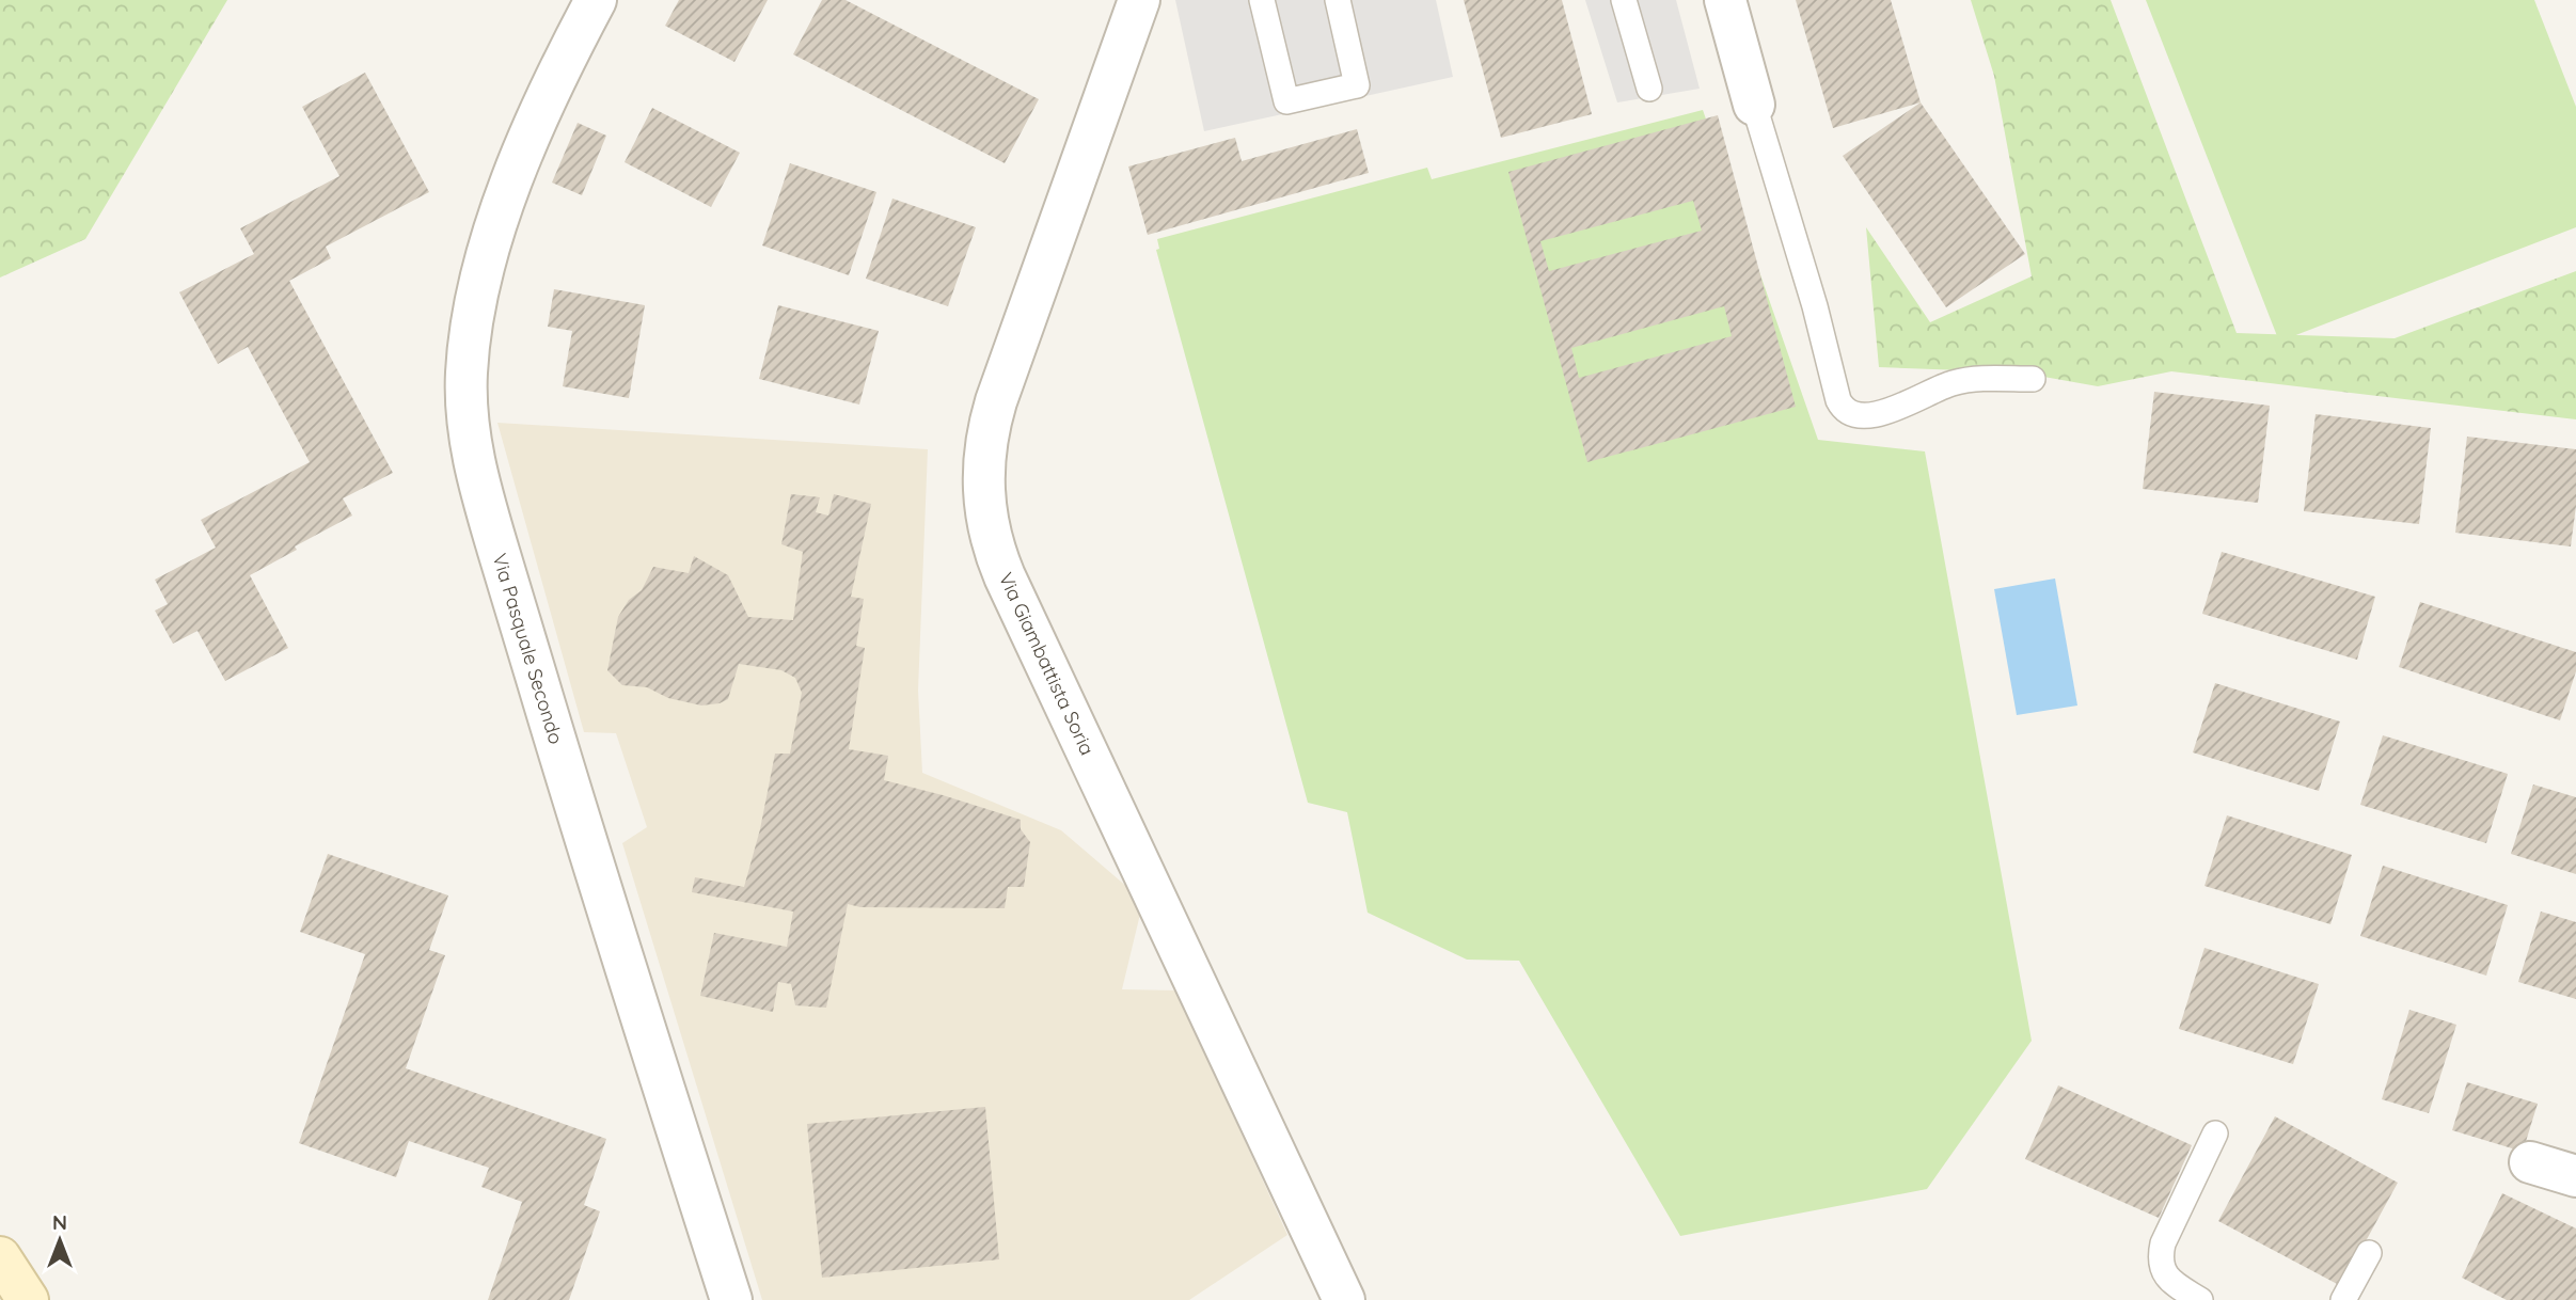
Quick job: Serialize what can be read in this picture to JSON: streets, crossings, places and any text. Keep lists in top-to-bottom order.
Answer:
{
  "streets": {
    "street": ["Via Pasquale Secondo", "Via Giambattista Soria"]
  },
  "north": "top"
}
